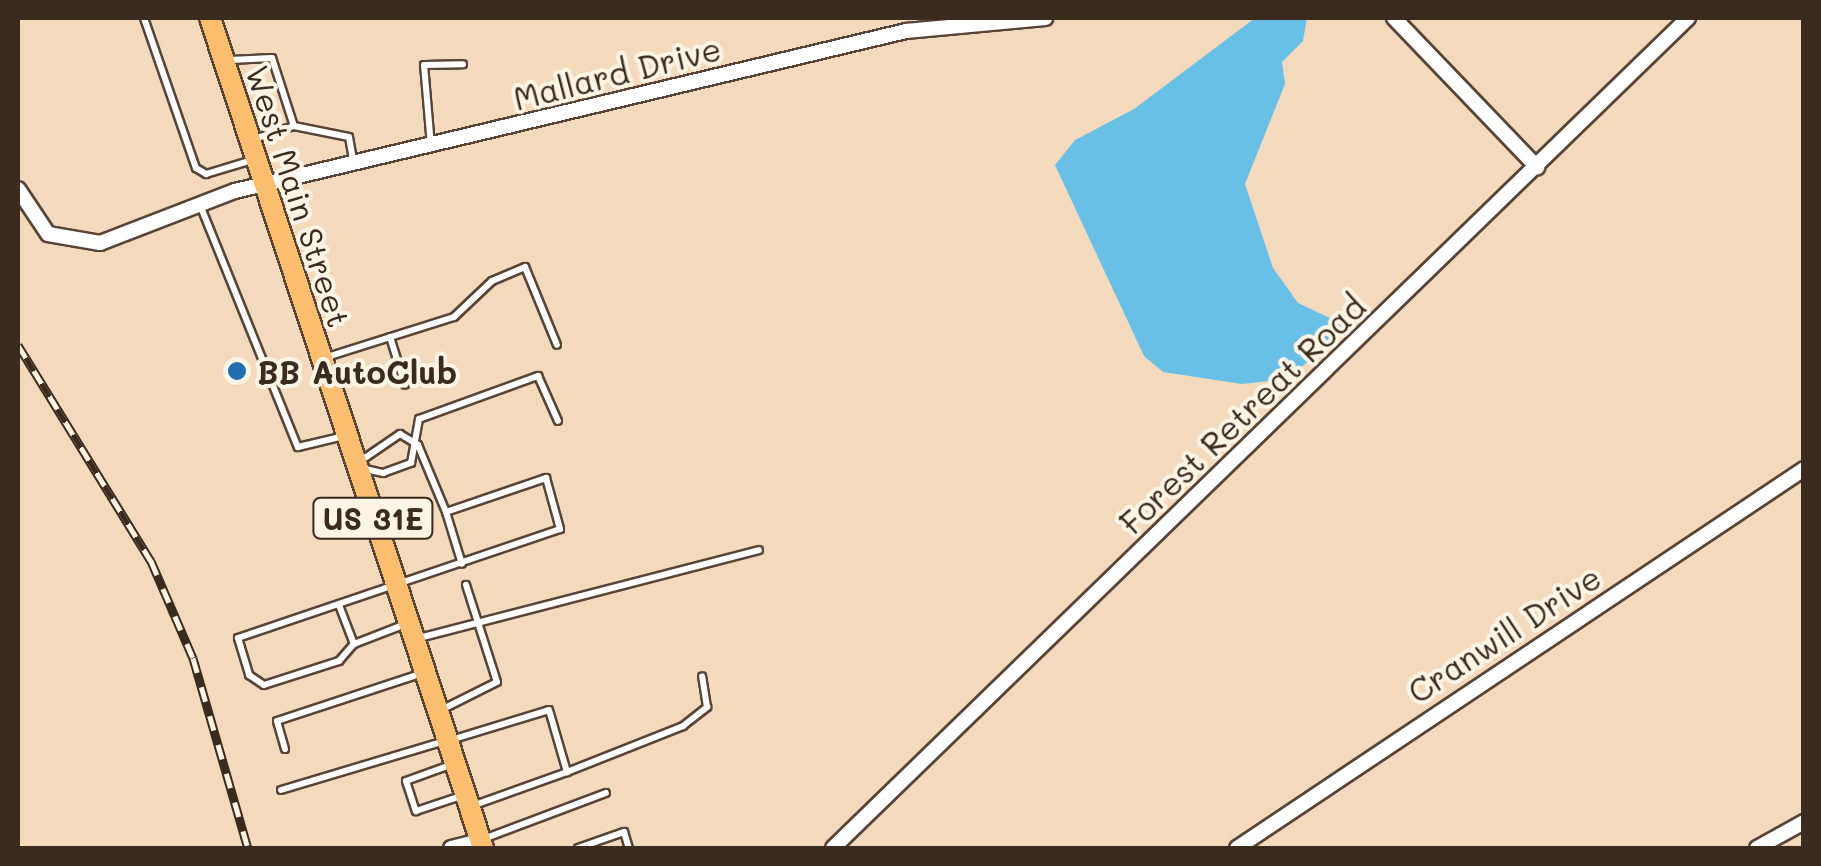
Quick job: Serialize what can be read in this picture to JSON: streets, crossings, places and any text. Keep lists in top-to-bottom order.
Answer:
{
  "streets": {
    "main road": ["West Main Street", "US 31E"],
    "street": ["Mallard Drive", "Forest Retreat Road", "Cranwill Drive"]
  },
  "crossings": [
    ["Mallard Drive", "West Main Street"]
  ],
  "places": ["BB AutoClub"]
}
